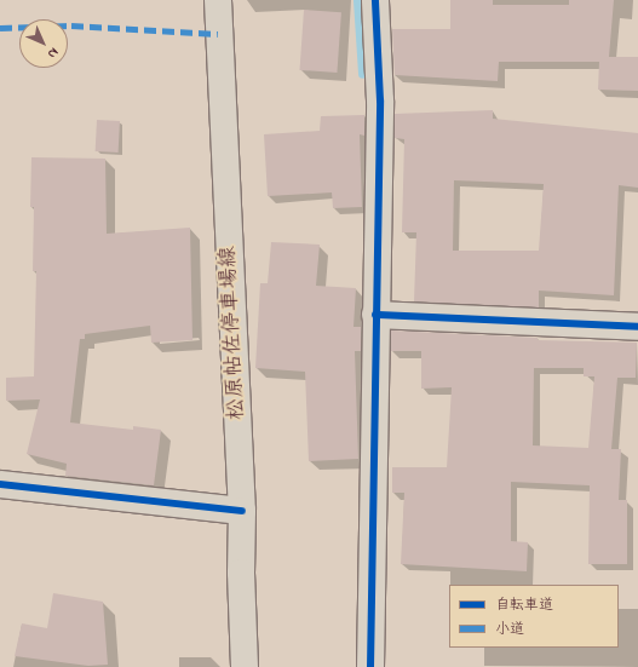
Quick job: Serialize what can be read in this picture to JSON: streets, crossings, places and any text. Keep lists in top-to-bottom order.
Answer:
{
  "streets": {
    "street": ["松原帖佐停車場線"]
  },
  "legend": ["自転車道", "小道"],
  "north": "bottom right"
}
